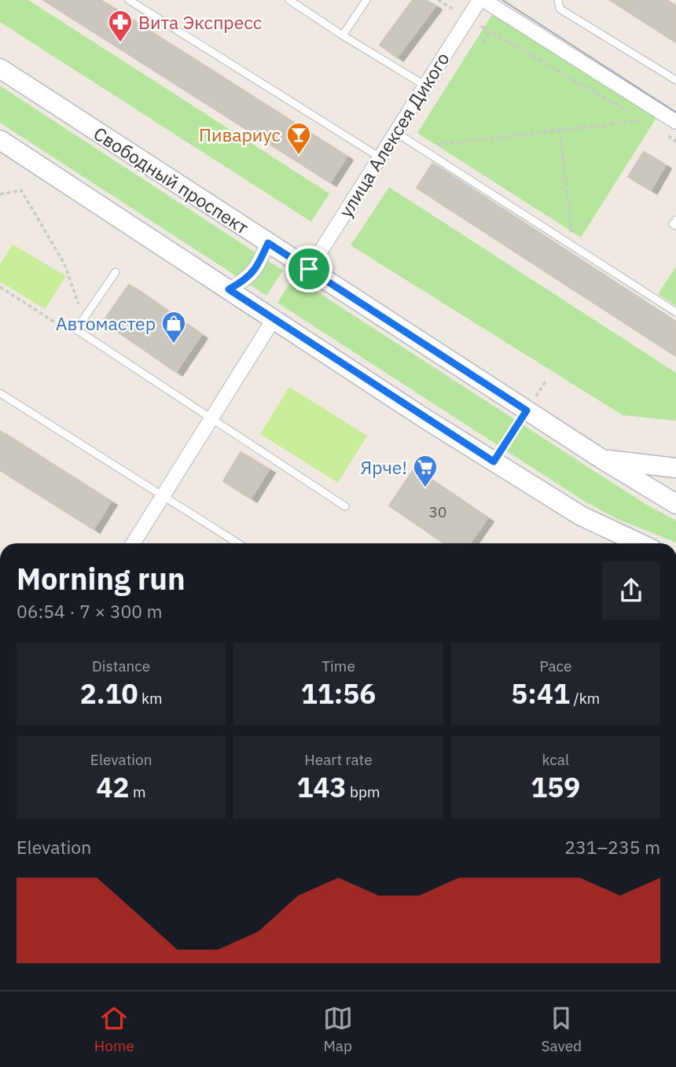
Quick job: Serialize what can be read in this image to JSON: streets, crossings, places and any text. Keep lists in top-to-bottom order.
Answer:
{
  "streets": {
    "main road": ["Свободный проспект"],
    "street": ["улица Алексея Дикого"]
  },
  "crossings": [
    ["улица Алексея Дикого", "Свободный проспект"]
  ],
  "places": {
    "pharmacy": ["Вита Экспресс"],
    "bar": ["Пивариус"],
    "shop": ["Автомастер"],
    "supermarket": ["Ярче!"]
  },
  "house_numbers": ["30"],
  "page": {
    "heading": ["Morning run", "06:54 · 7 × 300 m"],
    "stats": [
      ["Distance", "2.10 km"],
      ["Time", "11:56"],
      ["Pace", "5:41 /km"],
      ["Elevation", "42 m"],
      ["Heart rate", "143 bpm"],
      ["kcal", "159"]
    ],
    "chart": ["Elevation", "231–235 m"],
    "tabs": ["Home", "Map", "Saved"]
  }
}
